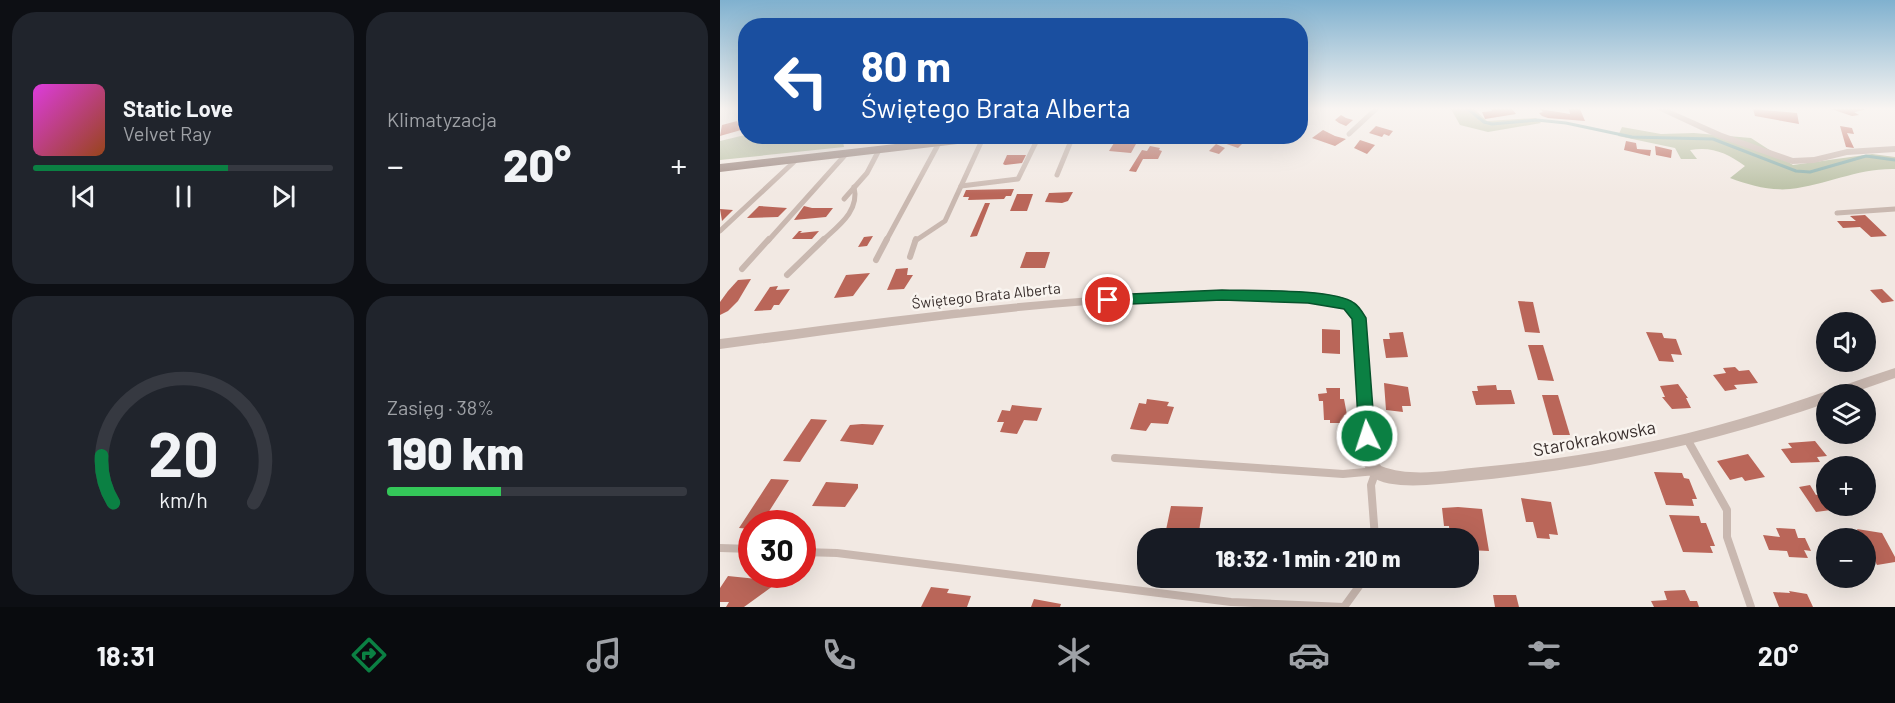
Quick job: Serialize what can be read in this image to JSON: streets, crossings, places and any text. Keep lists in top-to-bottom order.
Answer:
{
  "streets": {
    "street": ["Świętego Brata Alberta", "Starokrakowska"]
  },
  "crossings": [
    ["Świętego Brata Alberta", "Starokrakowska"]
  ],
  "page": {
    "tile": [
      "Klimatyzacja",
      ["Zasięg · 38%", "190 km"]
    ],
    "turn": ["80 m", "Świętego Brata Alberta"],
    "song": ["Static Love", "Velvet Ray"],
    "heat": ["−", "20°", "+"],
    "map_buttons": ["+", "−"],
    "limit": "30",
    "trip": "18:32 · 1 min · 210 m",
    "tabs": ["18:31", "20°"],
    "gauge": ["20", "km/h"]
  }
}
